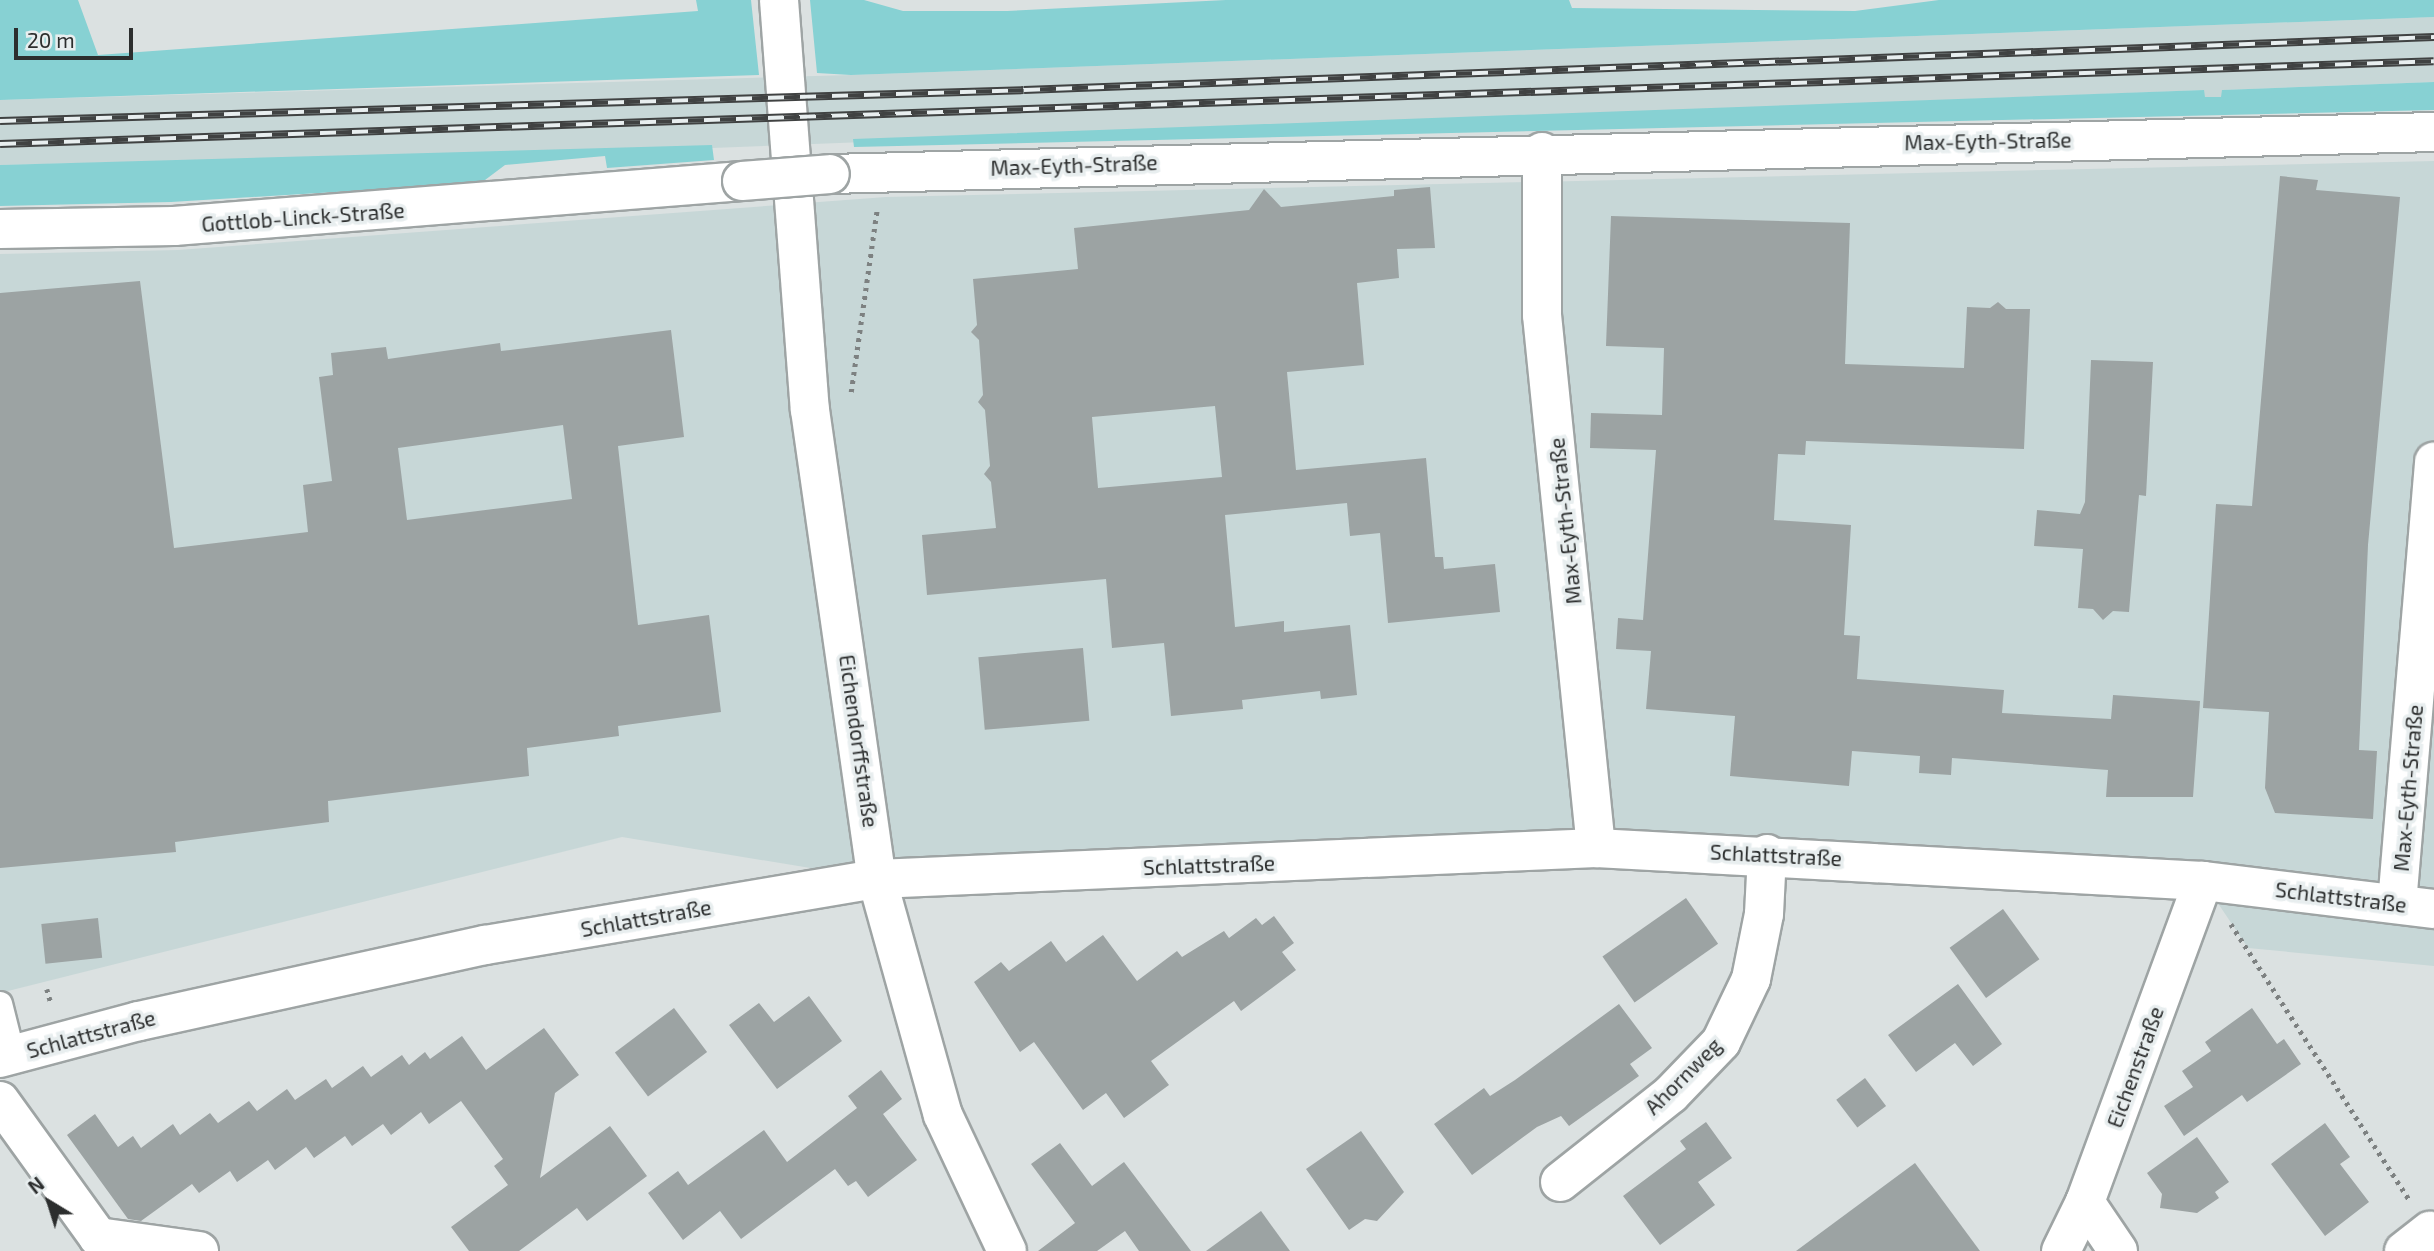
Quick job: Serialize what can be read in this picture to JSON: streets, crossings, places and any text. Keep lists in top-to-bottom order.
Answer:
{
  "streets": {
    "street": [
      "Max-Eyth-Straße",
      "Gottlob-Linck-Straße",
      "Eichendorffstraße",
      "Schlattstraße",
      "Eichenstraße",
      "Ahornweg"
    ]
  },
  "crossings": [
    ["Max-Eyth-Straße", "Gottlob-Linck-Straße"],
    ["Max-Eyth-Straße", "Schlattstraße"],
    ["Eichendorffstraße", "Schlattstraße"],
    ["Schlattstraße", "Eichenstraße"],
    ["Schlattstraße", "Ahornweg"]
  ],
  "scale_bar": "20 m",
  "north": "top left"
}
